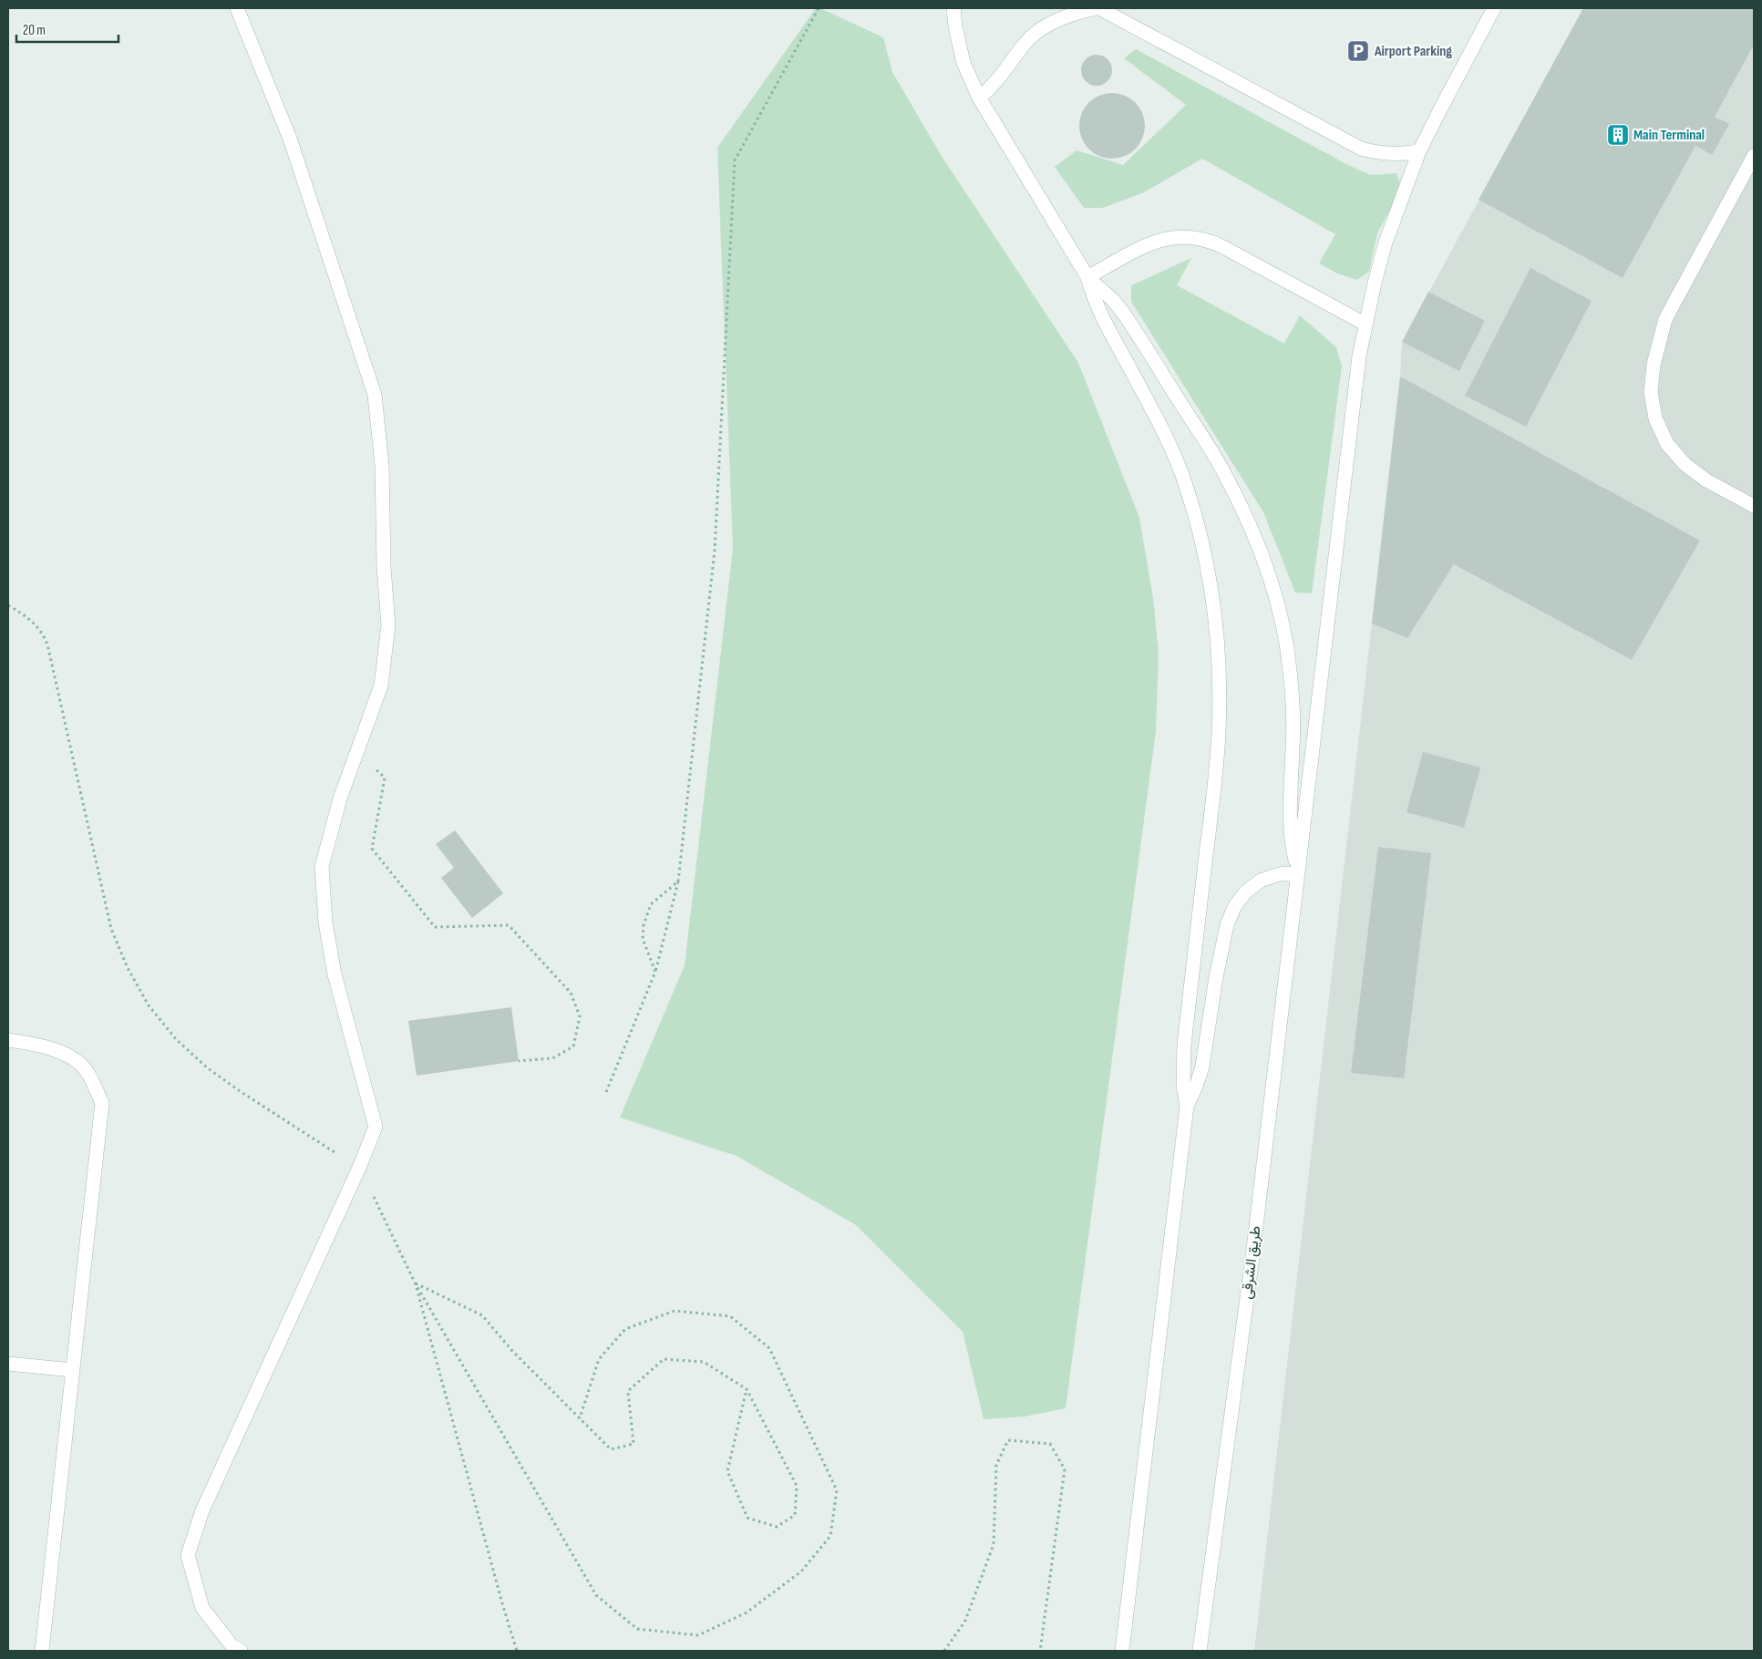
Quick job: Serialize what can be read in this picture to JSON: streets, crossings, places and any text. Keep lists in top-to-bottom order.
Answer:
{
  "streets": {
    "street": ["طريق الشرقى"]
  },
  "places": {
    "parking": ["Airport Parking"],
    "building": ["Main Terminal"]
  },
  "scale_bar": "20 m"
}
